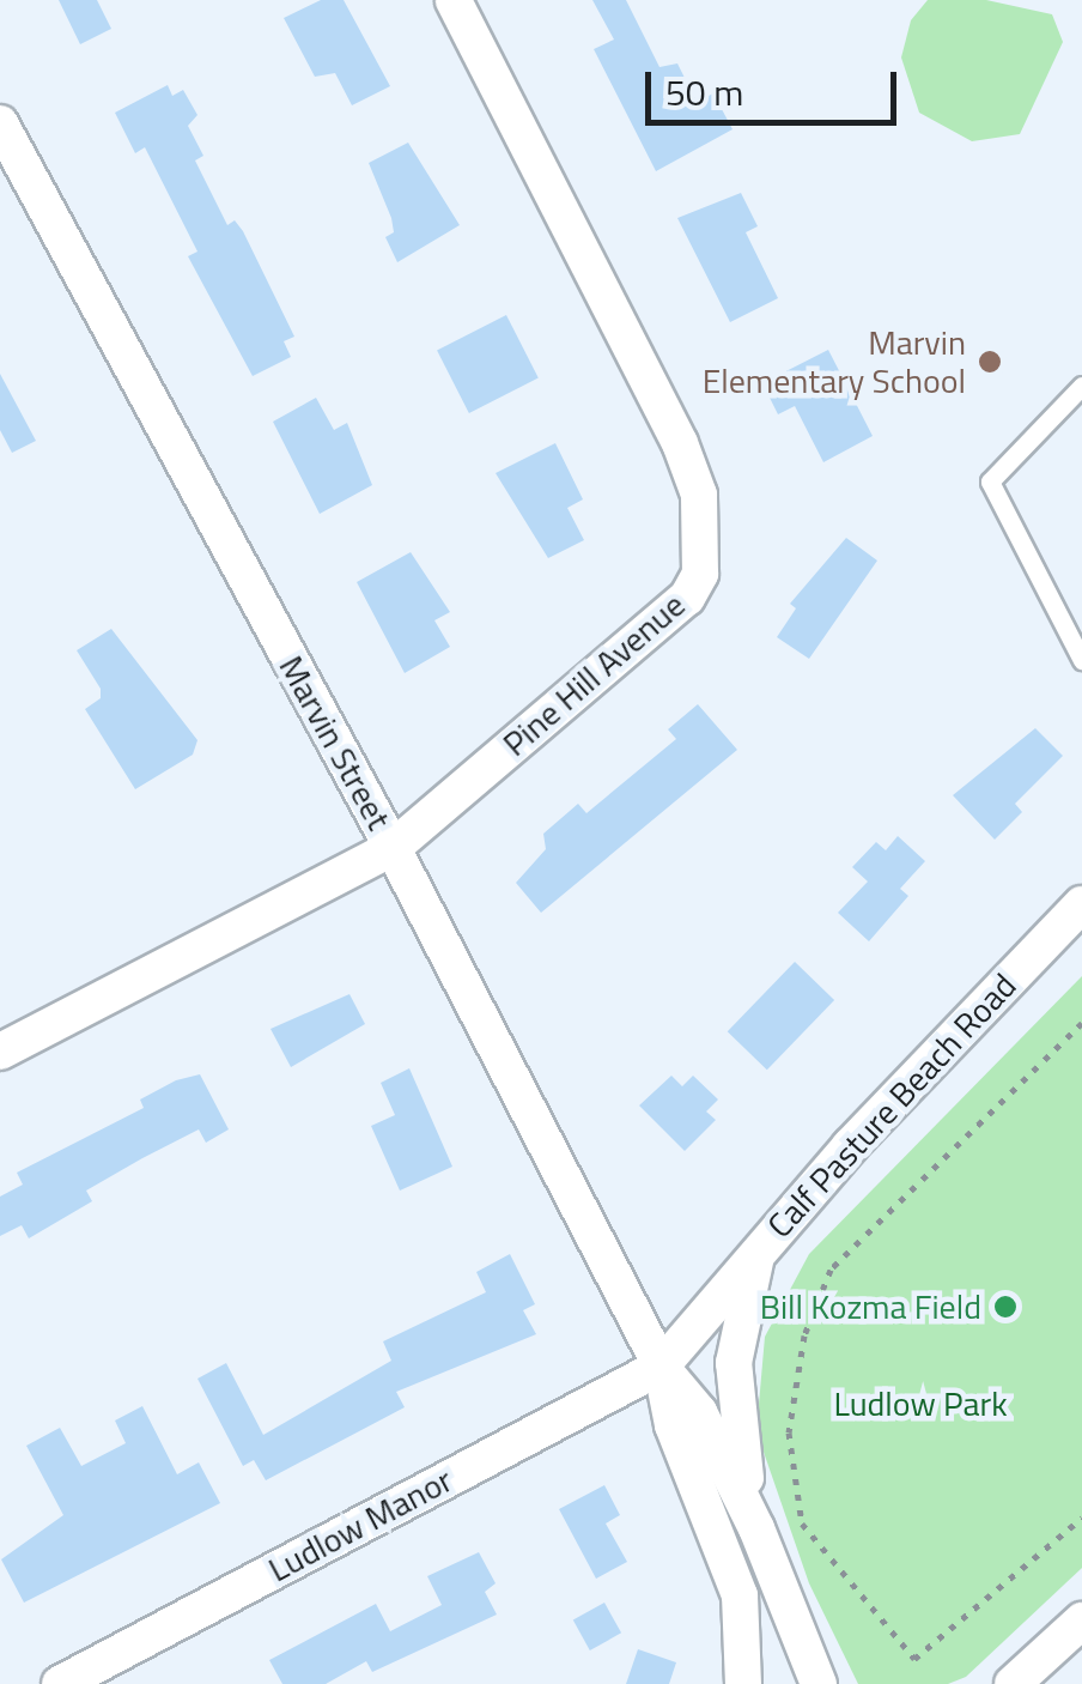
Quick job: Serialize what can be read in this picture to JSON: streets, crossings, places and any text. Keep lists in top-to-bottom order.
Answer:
{
  "streets": {
    "street": [
      "Pine Hill Avenue",
      "Marvin Street",
      "Calf Pasture Beach Road",
      "Ludlow Manor"
    ]
  },
  "crossings": [
    ["Pine Hill Avenue", "Marvin Street"],
    ["Marvin Street", "Calf Pasture Beach Road"],
    ["Marvin Street", "Ludlow Manor"],
    ["Calf Pasture Beach Road", "Ludlow Manor"]
  ],
  "parks": ["Ludlow Park"],
  "places": ["Marvin Elementary School", "Bill Kozma Field"],
  "scale_bar": "50 m"
}
